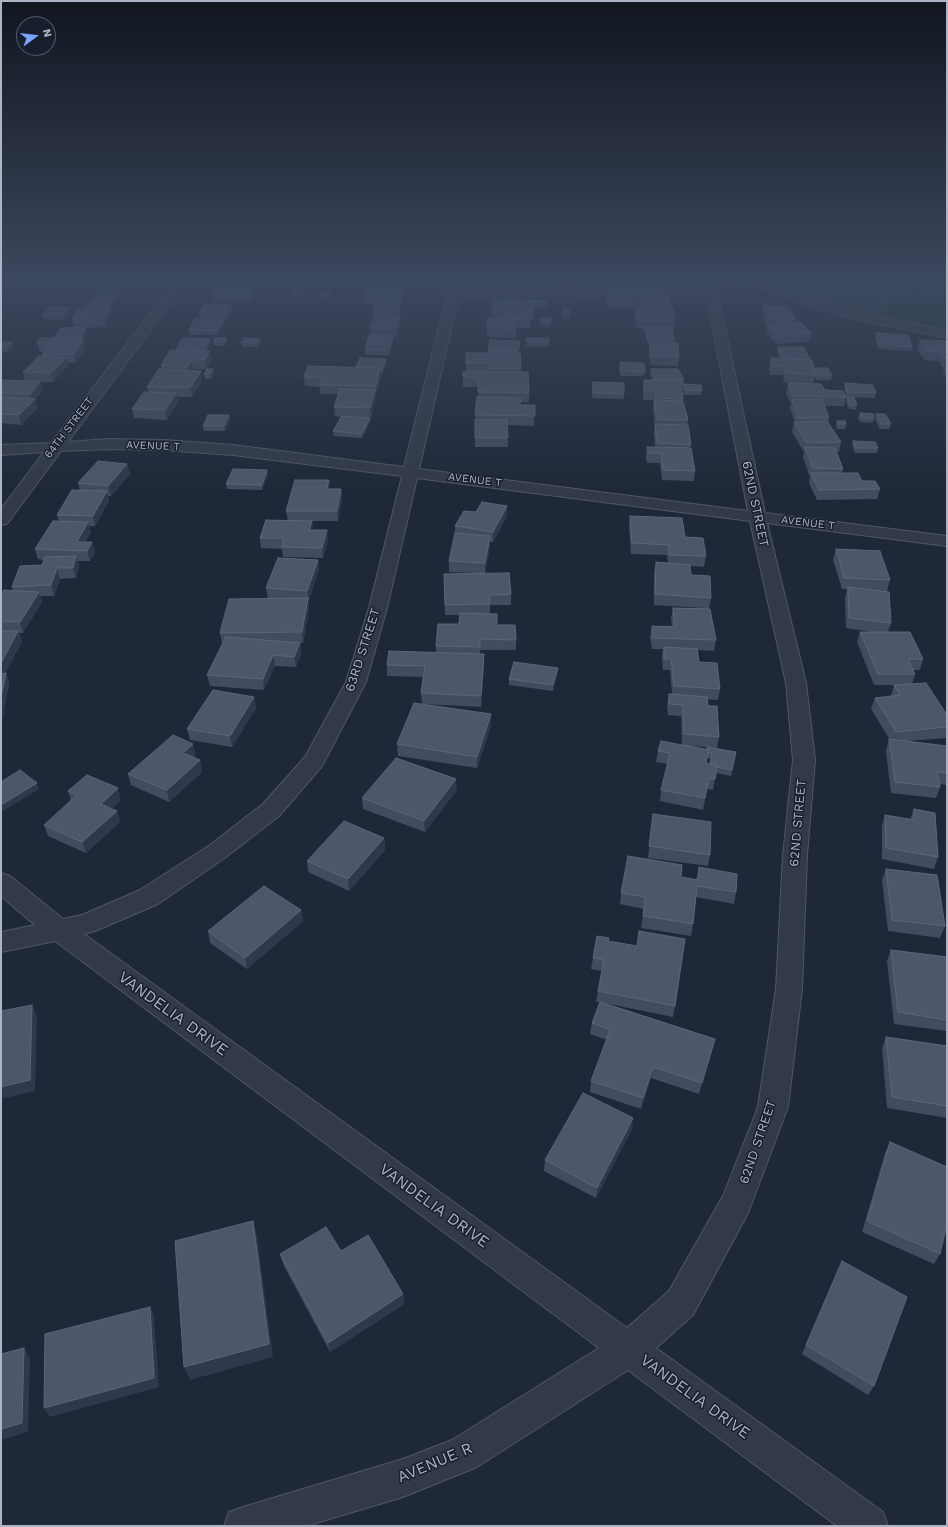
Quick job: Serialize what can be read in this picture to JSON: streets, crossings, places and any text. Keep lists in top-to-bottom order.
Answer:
{
  "streets": {
    "street": [
      "64TH STREET",
      "AVENUE T",
      "62ND STREET",
      "63RD STREET",
      "VANDELIA DRIVE",
      "AVENUE R"
    ]
  },
  "crossings": [
    ["64TH STREET", "AVENUE T"],
    ["AVENUE T", "62ND STREET"],
    ["AVENUE T", "63RD STREET"],
    ["62ND STREET", "VANDELIA DRIVE"],
    ["62ND STREET", "AVENUE R"],
    ["63RD STREET", "VANDELIA DRIVE"],
    ["VANDELIA DRIVE", "AVENUE R"]
  ],
  "north": "right"
}
